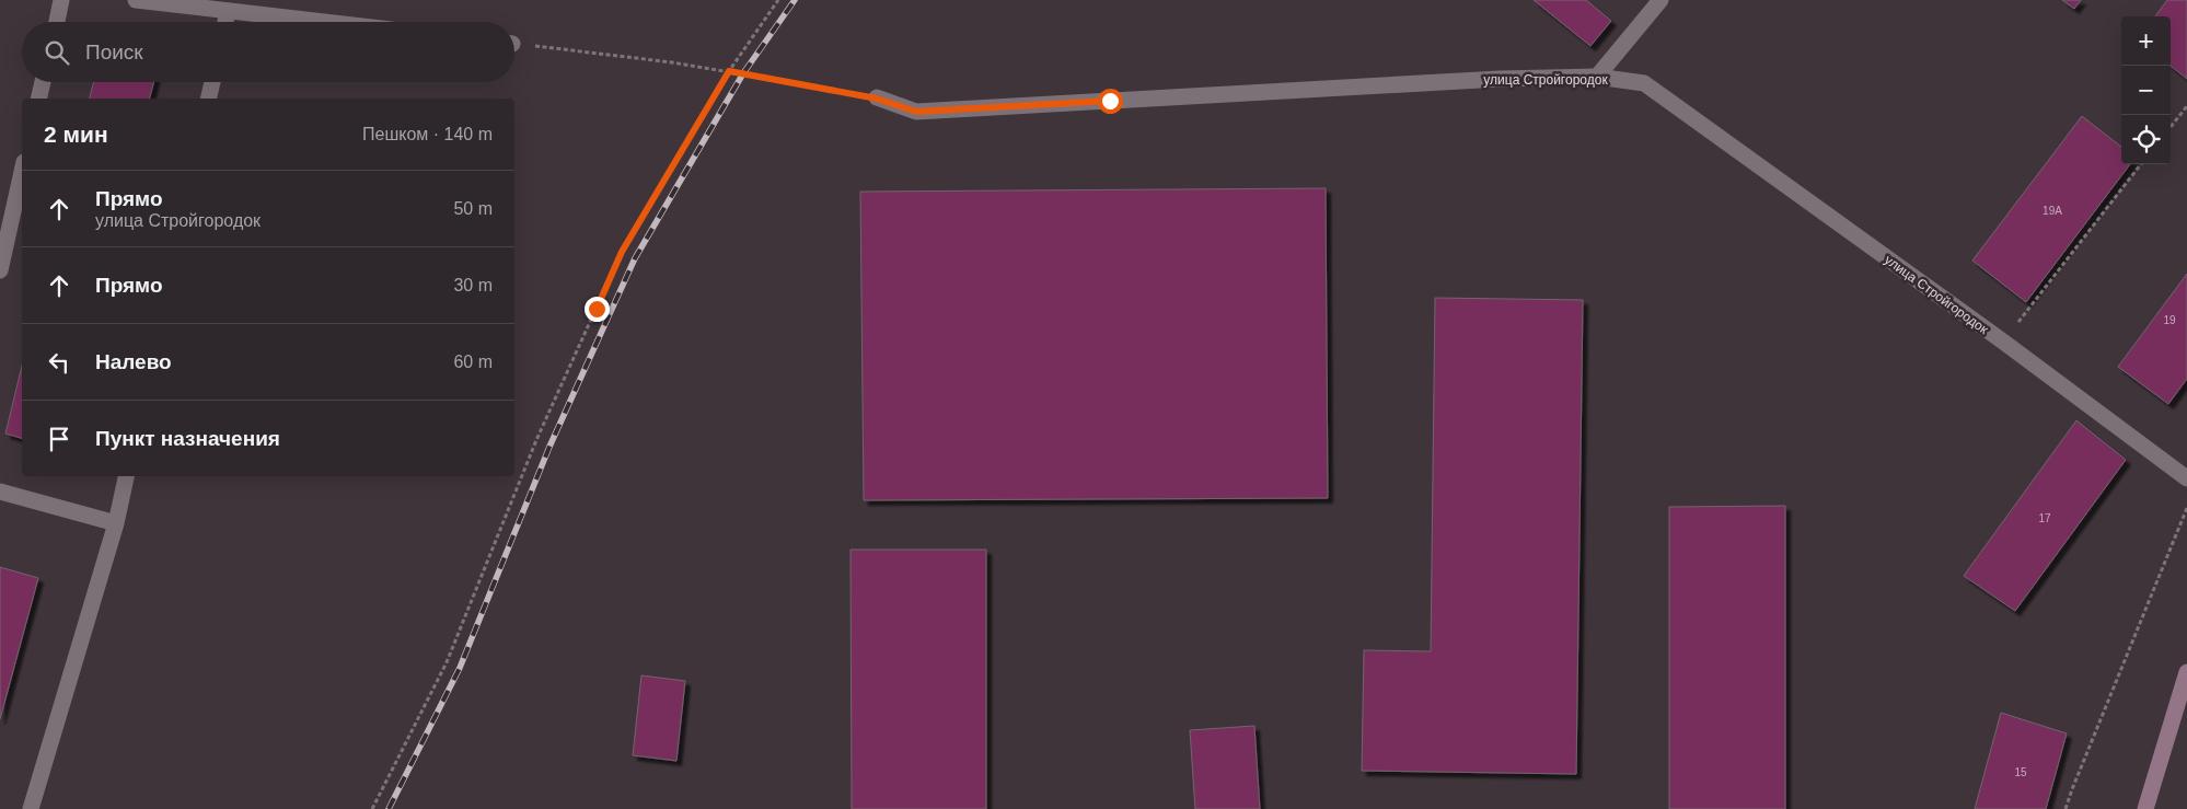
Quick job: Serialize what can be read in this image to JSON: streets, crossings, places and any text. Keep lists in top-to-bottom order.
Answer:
{
  "streets": {
    "street": ["улица Стройгородок"]
  },
  "house_numbers": [
    "19А",
    "19",
    "17",
    "15"
  ],
  "page": {
    "map_buttons": ["+", "−"],
    "search": "Поиск",
    "heading": ["2 мин", "Пешком · 140 m"],
    "list": [
      ["Прямо", "улица Стройгородок", "50 m"],
      ["Прямо", "30 m"],
      ["Налево", "60 m"],
      "Пункт назначения"
    ]
  }
}
